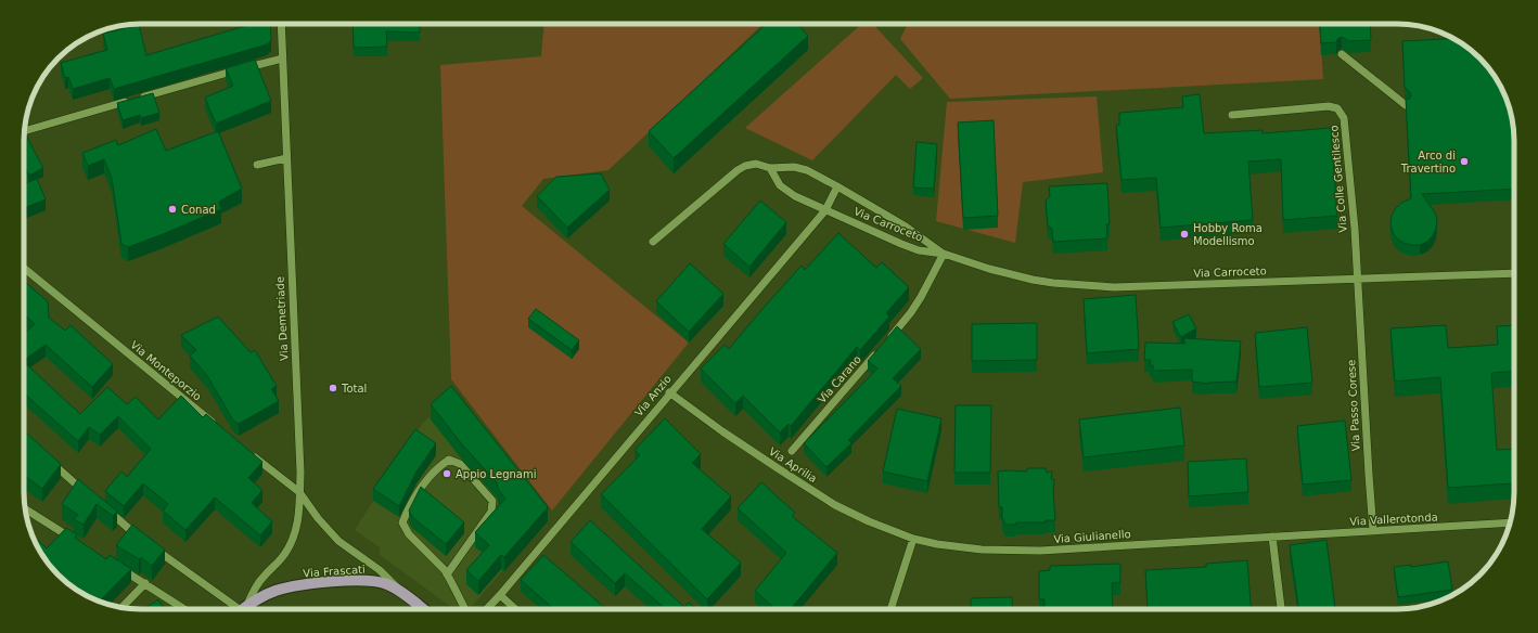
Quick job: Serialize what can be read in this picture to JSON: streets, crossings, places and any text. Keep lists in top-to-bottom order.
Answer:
{
  "streets": {
    "main road": ["Via Frascati"],
    "street": [
      "Via Colle Gentilesco",
      "Via Carroceto",
      "Via Demetriade",
      "Via Monteporzio",
      "Via Carano",
      "Via Anzio",
      "Via Passo Corese",
      "Via Aprilia",
      "Via Vallerotonda",
      "Via Giulianello"
    ]
  },
  "crossings": [
    ["Via Colle Gentilesco", "Via Carroceto"],
    ["Via Colle Gentilesco", "Via Passo Corese"],
    ["Via Carroceto", "Via Anzio"],
    ["Via Carroceto", "Via Passo Corese"],
    ["Via Anzio", "Via Aprilia"],
    ["Via Passo Corese", "Via Vallerotonda"],
    ["Via Aprilia", "Via Giulianello"],
    ["Via Vallerotonda", "Via Giulianello"]
  ],
  "places": [
    "Arco di Travertino",
    "Conad",
    "Hobby Roma Modellismo",
    "Total",
    "Appio Legnami"
  ]
}
